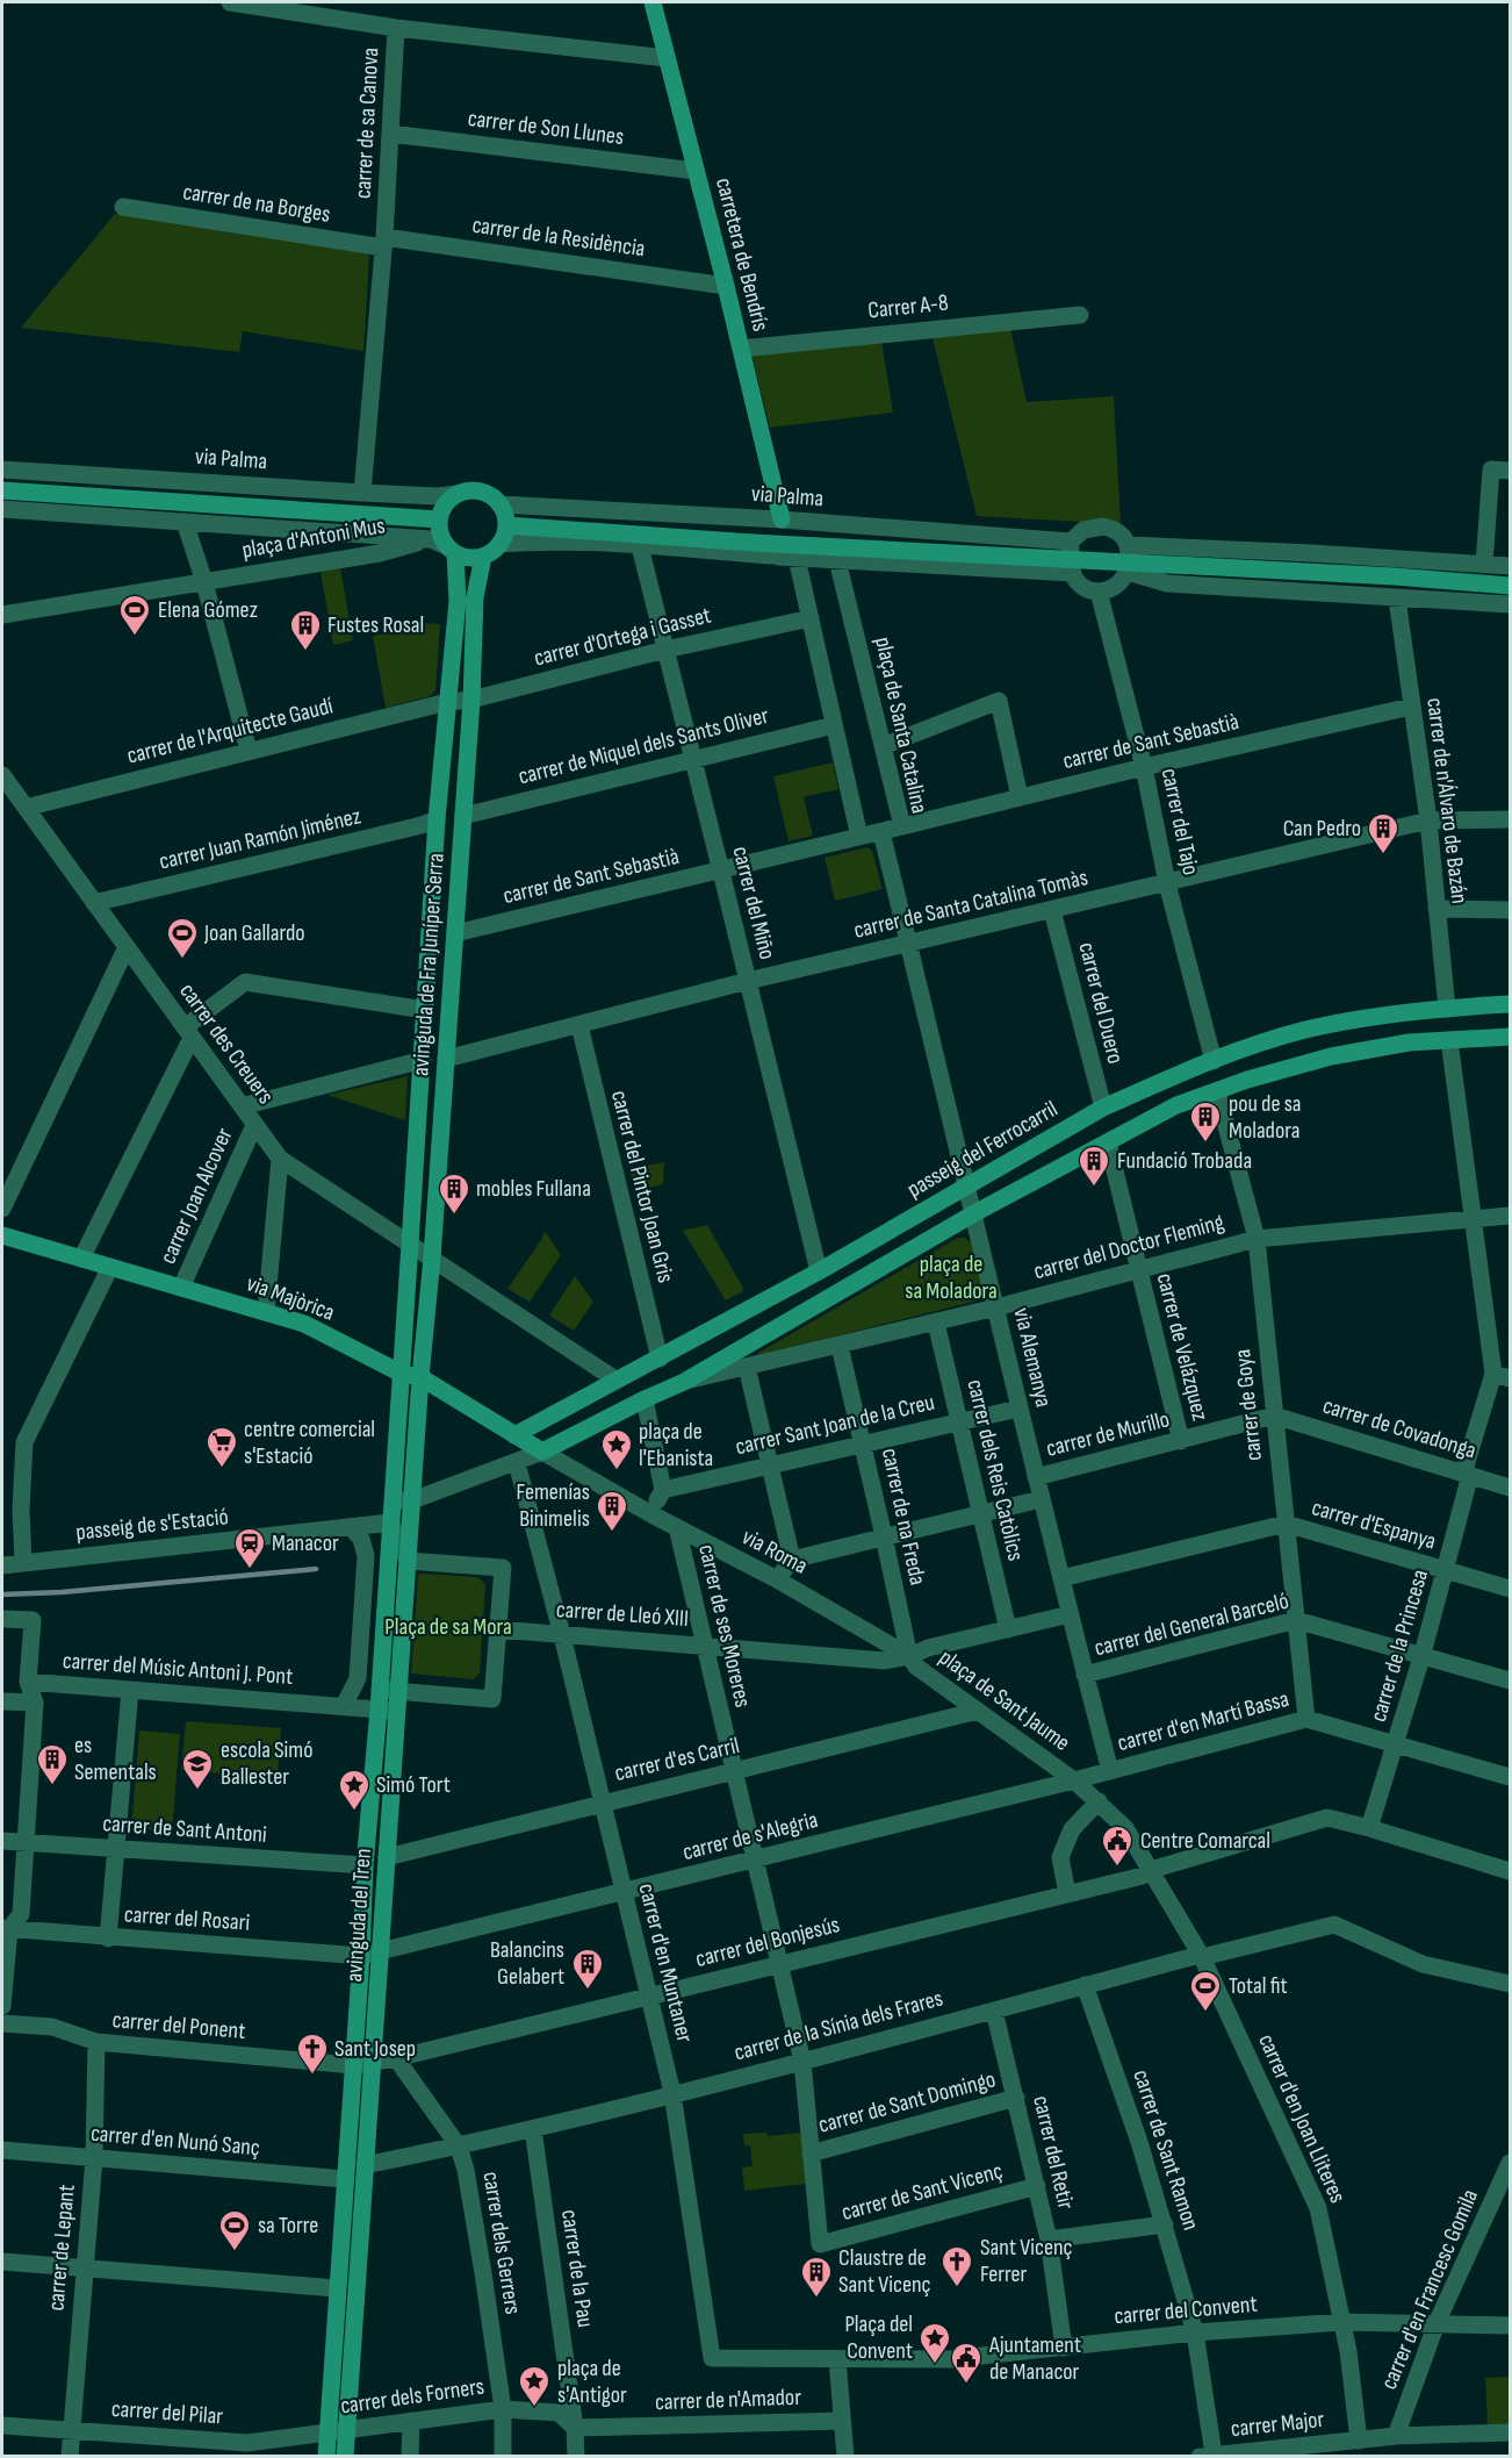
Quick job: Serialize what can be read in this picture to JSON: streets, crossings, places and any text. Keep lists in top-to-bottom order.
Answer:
{
  "streets": {
    "main road": [
      "carretera de Bendrís",
      "via Palma",
      "avinguda de Fra Juníper Serra",
      "passeig del Ferrocarril",
      "via Majòrica",
      "avinguda del Tren"
    ],
    "street": [
      "carrer de sa Canova",
      "carrer de Son Llunes",
      "carrer de na Borges",
      "carrer de la Residència",
      "Carrer A-8",
      "plaça d'Antoni Mus",
      "carrer d'Ortega i Gasset",
      "plaça de Santa Catalina",
      "carrer de l'Arquitecte Gaudí",
      "carrer de Sant Sebastià",
      "carrer de Miquel dels Sants Oliver",
      "carrer de n'Álvaro de Bazán",
      "carrer del Tajo",
      "carrer Juan Ramón Jiménez",
      "carrer del Miño",
      "carrer de Santa Catalina Tomàs",
      "carrer del Duero",
      "carrer des Creuers",
      "carrer del Pintor Joan Gris",
      "carrer Joan Alcover",
      "carrer del Doctor Fleming",
      "carrer de Velázquez",
      "via Alemanya",
      "carrer de Goya",
      "carrer Sant Joan de la Creu",
      "carrer de Covadonga",
      "carrer de Murillo",
      "carrer dels Reis Catòlics",
      "carrer de na Freda",
      "passeig de s'Estació",
      "carrer d'Espanya",
      "via Roma",
      "carrer de Lleó XIII",
      "carrer del General Barceló",
      "carrer de ses Moreres",
      "carrer de la Princesa",
      "carrer del Músic Antoni J. Pont",
      "plaça de Sant Jaume",
      "carrer d'en Martí Bassa",
      "carrer d'es Carril",
      "carrer de Sant Antoni",
      "carrer de s'Alegria",
      "carrer del Rosari",
      "carrer del Bonjesús",
      "carrer d'en Muntaner",
      "carrer del Ponent",
      "carrer de la Sínia dels Frares",
      "carrer de Sant Domingo",
      "carrer d'en Joan Lliteres",
      "carrer d'en Nunó Sanç",
      "carrer de Sant Ramon",
      "carrer del Retir",
      "carrer de Sant Vicenç",
      "carrer dels Gerrers",
      "carrer de Lepant",
      "carrer de la Pau",
      "carrer d'en Francesc Gomila",
      "carrer del Convent",
      "carrer dels Forners",
      "carrer de n'Amador",
      "carrer del Pilar",
      "carrer Major"
    ]
  },
  "crossings": [
    ["carrer de sa Canova", "carrer de Son Llunes"],
    ["carrer de sa Canova", "carrer de na Borges"],
    ["carrer de sa Canova", "carrer de la Residència"],
    ["carrer de sa Canova", "carretera de Bendrís"],
    ["carrer de sa Canova", "via Palma"],
    ["carrer de Son Llunes", "carretera de Bendrís"],
    ["carrer de na Borges", "carrer de la Residència"],
    ["carrer de la Residència", "carretera de Bendrís"],
    ["carretera de Bendrís", "Carrer A-8"],
    ["carretera de Bendrís", "via Palma"],
    ["via Palma", "plaça d'Antoni Mus"],
    ["via Palma", "avinguda de Fra Juníper Serra"],
    ["plaça d'Antoni Mus", "avinguda de Fra Juníper Serra"],
    ["carrer d'Ortega i Gasset", "carrer de l'Arquitecte Gaudí"],
    ["carrer d'Ortega i Gasset", "carrer del Miño"],
    ["carrer d'Ortega i Gasset", "avinguda de Fra Juníper Serra"],
    ["plaça de Santa Catalina", "carrer de Sant Sebastià"],
    ["plaça de Santa Catalina", "via Alemanya"],
    ["carrer de l'Arquitecte Gaudí", "avinguda de Fra Juníper Serra"],
    ["carrer de l'Arquitecte Gaudí", "carrer des Creuers"],
    ["carrer de Sant Sebastià", "carrer de n'Álvaro de Bazán"],
    ["carrer de Sant Sebastià", "carrer del Tajo"],
    ["carrer de Sant Sebastià", "carrer del Miño"],
    ["carrer de Sant Sebastià", "avinguda de Fra Juníper Serra"],
    ["carrer de Miquel dels Sants Oliver", "carrer del Miño"],
    ["carrer de Miquel dels Sants Oliver", "avinguda de Fra Juníper Serra"],
    ["carrer de n'Álvaro de Bazán", "carrer de Santa Catalina Tomàs"],
    ["carrer de n'Álvaro de Bazán", "passeig del Ferrocarril"],
    ["carrer del Tajo", "carrer de Santa Catalina Tomàs"],
    ["carrer del Tajo", "passeig del Ferrocarril"],
    ["carrer Juan Ramón Jiménez", "avinguda de Fra Juníper Serra"],
    ["carrer Juan Ramón Jiménez", "carrer des Creuers"],
    ["carrer del Miño", "carrer de Santa Catalina Tomàs"],
    ["carrer del Miño", "passeig del Ferrocarril"],
    ["carrer de Santa Catalina Tomàs", "avinguda de Fra Juníper Serra"],
    ["carrer de Santa Catalina Tomàs", "carrer del Duero"],
    ["carrer de Santa Catalina Tomàs", "carrer del Pintor Joan Gris"],
    ["carrer de Santa Catalina Tomàs", "via Alemanya"],
    ["avinguda de Fra Juníper Serra", "carrer des Creuers"],
    ["avinguda de Fra Juníper Serra", "via Majòrica"],
    ["avinguda de Fra Juníper Serra", "passeig de s'Estació"],
    ["avinguda de Fra Juníper Serra", "avinguda del Tren"],
    ["carrer del Duero", "passeig del Ferrocarril"],
    ["carrer des Creuers", "passeig del Ferrocarril"],
    ["carrer des Creuers", "carrer Joan Alcover"],
    ["passeig del Ferrocarril", "carrer del Pintor Joan Gris"],
    ["passeig del Ferrocarril", "via Majòrica"],
    ["passeig del Ferrocarril", "via Alemanya"],
    ["carrer Joan Alcover", "via Majòrica"],
    ["carrer del Doctor Fleming", "carrer de Velázquez"],
    ["carrer del Doctor Fleming", "via Alemanya"],
    ["carrer del Doctor Fleming", "carrer de Goya"],
    ["carrer del Doctor Fleming", "carrer dels Reis Catòlics"],
    ["carrer del Doctor Fleming", "carrer de na Freda"],
    ["via Majòrica", "via Roma"],
    ["via Majòrica", "avinguda del Tren"],
    ["carrer de Velázquez", "carrer de Murillo"],
    ["via Alemanya", "carrer Sant Joan de la Creu"],
    ["via Alemanya", "carrer de Murillo"],
    ["via Alemanya", "carrer d'Espanya"],
    ["via Alemanya", "carrer de Lleó XIII"],
    ["via Alemanya", "carrer del General Barceló"],
    ["via Alemanya", "carrer d'en Martí Bassa"],
    ["via Alemanya", "carrer de s'Alegria"],
    ["carrer de Goya", "carrer de Covadonga"],
    ["carrer de Goya", "carrer de Murillo"],
    ["carrer de Goya", "carrer d'Espanya"],
    ["carrer de Goya", "carrer del General Barceló"],
    ["carrer de Goya", "carrer d'en Martí Bassa"],
    ["carrer Sant Joan de la Creu", "carrer dels Reis Catòlics"],
    ["carrer Sant Joan de la Creu", "carrer de na Freda"],
    ["carrer de Covadonga", "carrer de Murillo"],
    ["carrer de Covadonga", "carrer de la Princesa"],
    ["carrer dels Reis Catòlics", "carrer de Lleó XIII"],
    ["carrer de na Freda", "via Roma"],
    ["carrer de na Freda", "carrer de Lleó XIII"],
    ["carrer de na Freda", "plaça de Sant Jaume"],
    ["carrer d'Espanya", "carrer de la Princesa"],
    ["via Roma", "carrer de Lleó XIII"],
    ["via Roma", "carrer de ses Moreres"],
    ["via Roma", "plaça de Sant Jaume"],
    ["carrer de Lleó XIII", "carrer de ses Moreres"],
    ["carrer de Lleó XIII", "plaça de Sant Jaume"],
    ["carrer de Lleó XIII", "carrer d'en Muntaner"],
    ["carrer del General Barceló", "carrer de la Princesa"],
    ["carrer de ses Moreres", "carrer d'es Carril"],
    ["carrer de ses Moreres", "carrer de s'Alegria"],
    ["carrer de ses Moreres", "carrer del Bonjesús"],
    ["carrer de ses Moreres", "carrer de la Sínia dels Frares"],
    ["carrer de ses Moreres", "carrer de Sant Domingo"],
    ["carrer de ses Moreres", "carrer de Sant Vicenç"],
    ["carrer de la Princesa", "carrer d'en Martí Bassa"],
    ["carrer de la Princesa", "carrer del Bonjesús"],
    ["carrer del Músic Antoni J. Pont", "avinguda del Tren"],
    ["plaça de Sant Jaume", "carrer d'es Carril"],
    ["plaça de Sant Jaume", "carrer de s'Alegria"],
    ["plaça de Sant Jaume", "carrer d'en Joan Lliteres"],
    ["carrer d'en Martí Bassa", "carrer de s'Alegria"],
    ["carrer d'es Carril", "avinguda del Tren"],
    ["carrer d'es Carril", "carrer d'en Muntaner"],
    ["carrer de Sant Antoni", "avinguda del Tren"],
    ["carrer de s'Alegria", "avinguda del Tren"],
    ["carrer de s'Alegria", "carrer del Rosari"],
    ["carrer de s'Alegria", "carrer d'en Muntaner"],
    ["carrer de s'Alegria", "carrer d'en Joan Lliteres"],
    ["avinguda del Tren", "carrer del Rosari"],
    ["avinguda del Tren", "carrer del Bonjesús"],
    ["avinguda del Tren", "carrer del Ponent"],
    ["avinguda del Tren", "carrer de la Sínia dels Frares"],
    ["avinguda del Tren", "carrer d'en Nunó Sanç"],
    ["avinguda del Tren", "carrer dels Forners"],
    ["avinguda del Tren", "carrer del Pilar"],
    ["carrer del Bonjesús", "carrer d'en Muntaner"],
    ["carrer del Bonjesús", "carrer del Ponent"],
    ["carrer del Bonjesús", "carrer d'en Joan Lliteres"],
    ["carrer del Bonjesús", "carrer dels Gerrers"],
    ["carrer d'en Muntaner", "carrer de la Sínia dels Frares"],
    ["carrer d'en Muntaner", "carrer del Convent"],
    ["carrer del Ponent", "carrer de Lepant"],
    ["carrer de la Sínia dels Frares", "carrer d'en Joan Lliteres"],
    ["carrer de la Sínia dels Frares", "carrer de Sant Ramon"],
    ["carrer de la Sínia dels Frares", "carrer del Retir"],
    ["carrer de la Sínia dels Frares", "carrer dels Gerrers"],
    ["carrer de la Sínia dels Frares", "carrer de la Pau"],
    ["carrer de Sant Domingo", "carrer del Retir"],
    ["carrer d'en Joan Lliteres", "carrer del Convent"],
    ["carrer d'en Joan Lliteres", "carrer Major"],
    ["carrer d'en Nunó Sanç", "carrer de Lepant"],
    ["carrer de Sant Ramon", "carrer del Convent"],
    ["carrer de Sant Ramon", "carrer Major"],
    ["carrer del Retir", "carrer de Sant Vicenç"],
    ["carrer del Retir", "carrer del Convent"],
    ["carrer dels Gerrers", "carrer dels Forners"],
    ["carrer de Lepant", "carrer del Pilar"],
    ["carrer de la Pau", "carrer de n'Amador"],
    ["carrer d'en Francesc Gomila", "carrer del Convent"],
    ["carrer d'en Francesc Gomila", "carrer Major"],
    ["carrer dels Forners", "carrer del Pilar"]
  ],
  "parks": ["plaça de sa Moladora", "Plaça de sa Mora"],
  "places": {
    "sports": [
      "Elena Gómez",
      "Joan Gallardo",
      "Total fit",
      "sa Torre"
    ],
    "building": [
      "Fustes Rosal",
      "Can Pedro",
      "pou de sa Moladora",
      "Fundació Trobada",
      "mobles Fullana",
      "Femenías Binimelis",
      "es Sementals",
      "Balancins Gelabert",
      "Claustre de Sant Vicenç"
    ],
    "supermarket": ["centre comercial s'Estació"],
    "place": [
      "plaça de l'Ebanista",
      "Simó Tort",
      "Plaça del Convent",
      "plaça de s'Antigor"
    ],
    "station": ["Manacor"],
    "school or university": ["escola Simó Ballester"],
    "public building": ["Centre Comarcal", "Ajuntament de Manacor"],
    "church": ["Sant Josep", "Sant Vicenç Ferrer"]
  }
}
